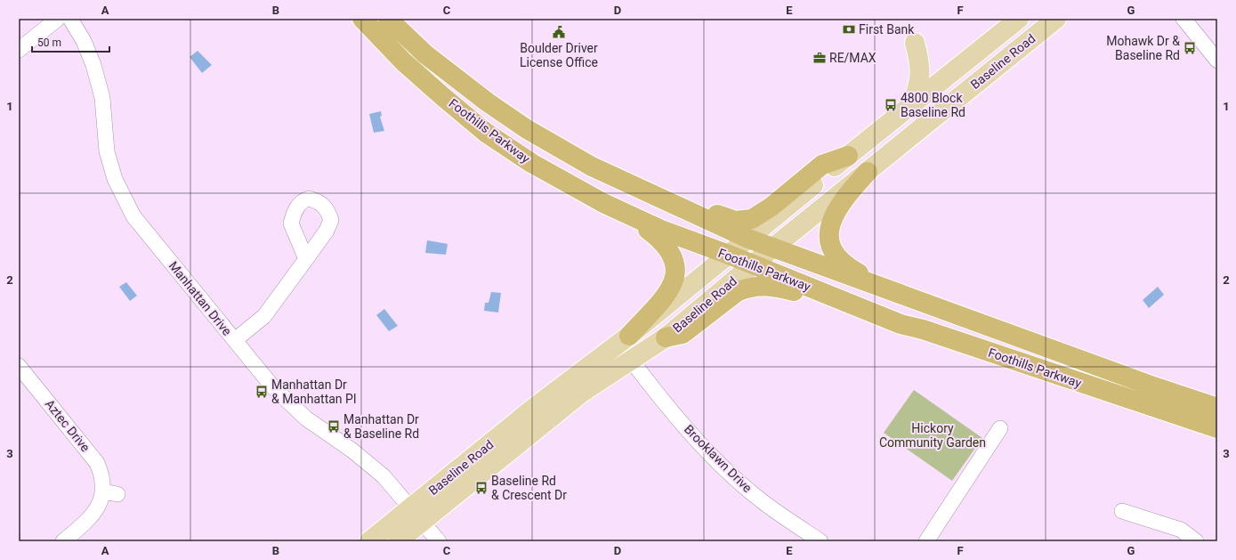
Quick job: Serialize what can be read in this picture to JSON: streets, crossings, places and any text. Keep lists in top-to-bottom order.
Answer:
{
  "streets": {
    "highway": ["Foothills Parkway"],
    "main road": ["Baseline Road"],
    "street": ["Manhattan Drive", "Aztec Drive", "Brooklawn Drive"]
  },
  "crossings": [
    ["Baseline Road", "Foothills Parkway"],
    ["Baseline Road", "Manhattan Drive"],
    ["Baseline Road", "Brooklawn Drive"]
  ],
  "parks": ["Hickory Community Garden"],
  "places": {
    "bank": ["First Bank"],
    "public building": ["Boulder Driver License Office"],
    "bus stop": [
      "Mohawk Dr & Baseline Rd",
      "4800 Block Baseline Rd",
      "Manhattan Dr & Manhattan Pl",
      "Manhattan Dr & Baseline Rd",
      "Baseline Rd & Crescent Dr"
    ],
    "office": ["RE/MAX"]
  },
  "scale_bar": "50 m",
  "grid": {
    "columns": [
      "A",
      "B",
      "C",
      "D",
      "E",
      "F",
      "G"
    ],
    "rows": ["1", "2", "3"]
  }
}
